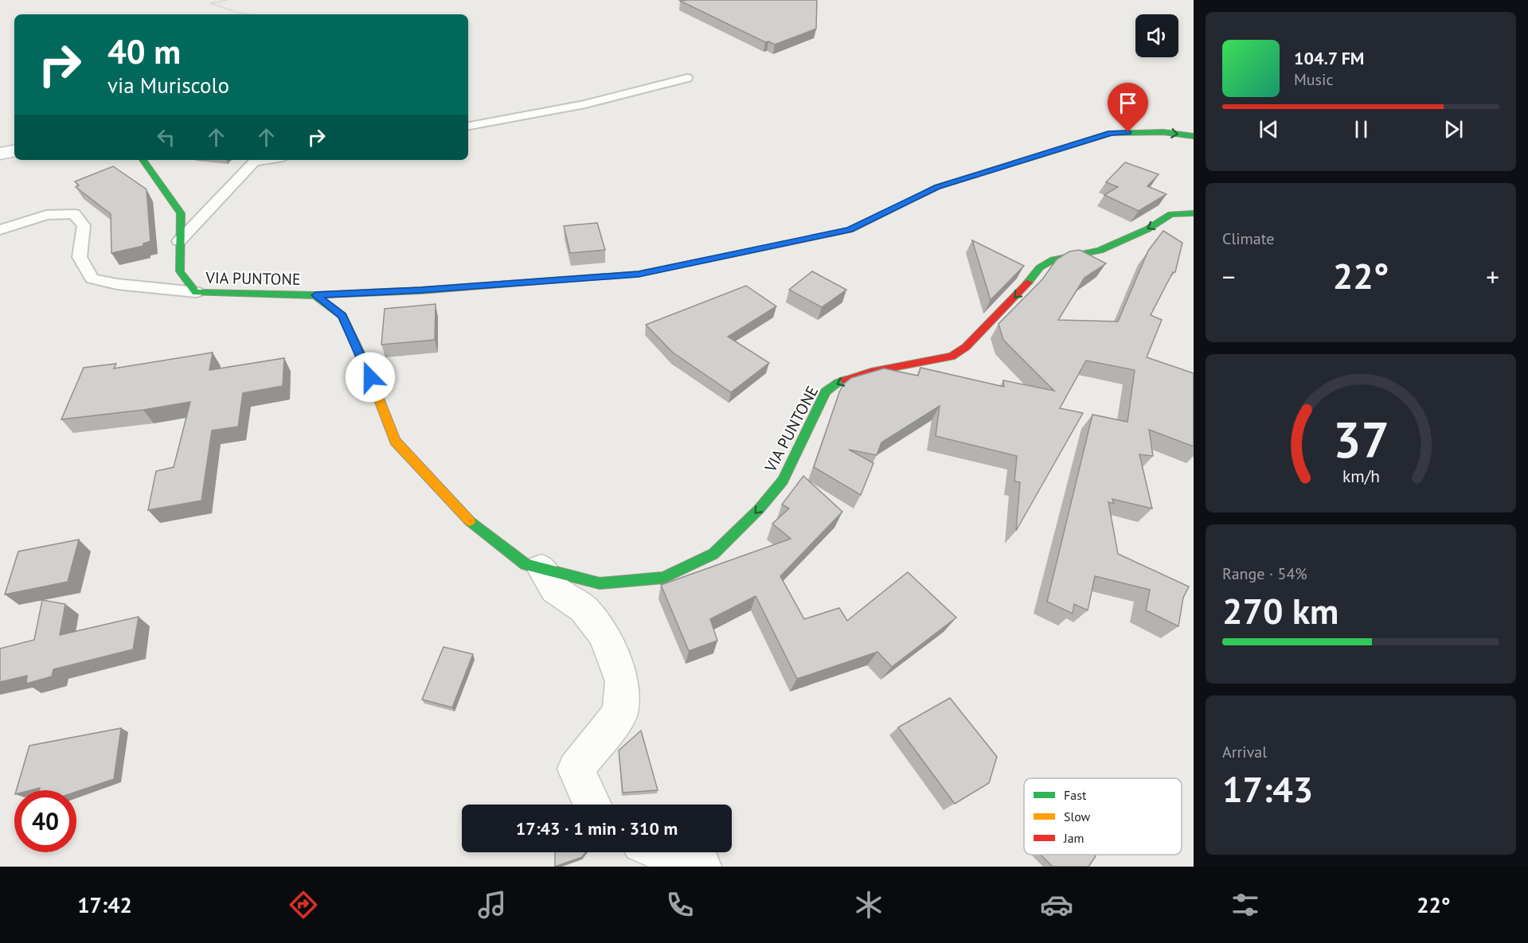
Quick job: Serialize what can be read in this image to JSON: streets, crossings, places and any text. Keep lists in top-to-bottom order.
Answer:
{
  "streets": {
    "street": ["VIA PUNTONE"]
  },
  "one_way": ["VIA PUNTONE"],
  "legend": ["Fast", "Slow", "Jam"],
  "page": {
    "turn": ["40 m", "via Muriscolo"],
    "song": ["104.7 FM", "Music"],
    "tile": [
      "Climate",
      ["Range · 54%", "270 km"],
      ["Arrival", "17:43"]
    ],
    "heat": ["−", "22°", "+"],
    "limit": "40",
    "trip": "17:43 · 1 min · 310 m",
    "tabs": ["17:42", "22°"],
    "gauge": ["37", "km/h"]
  }
}
